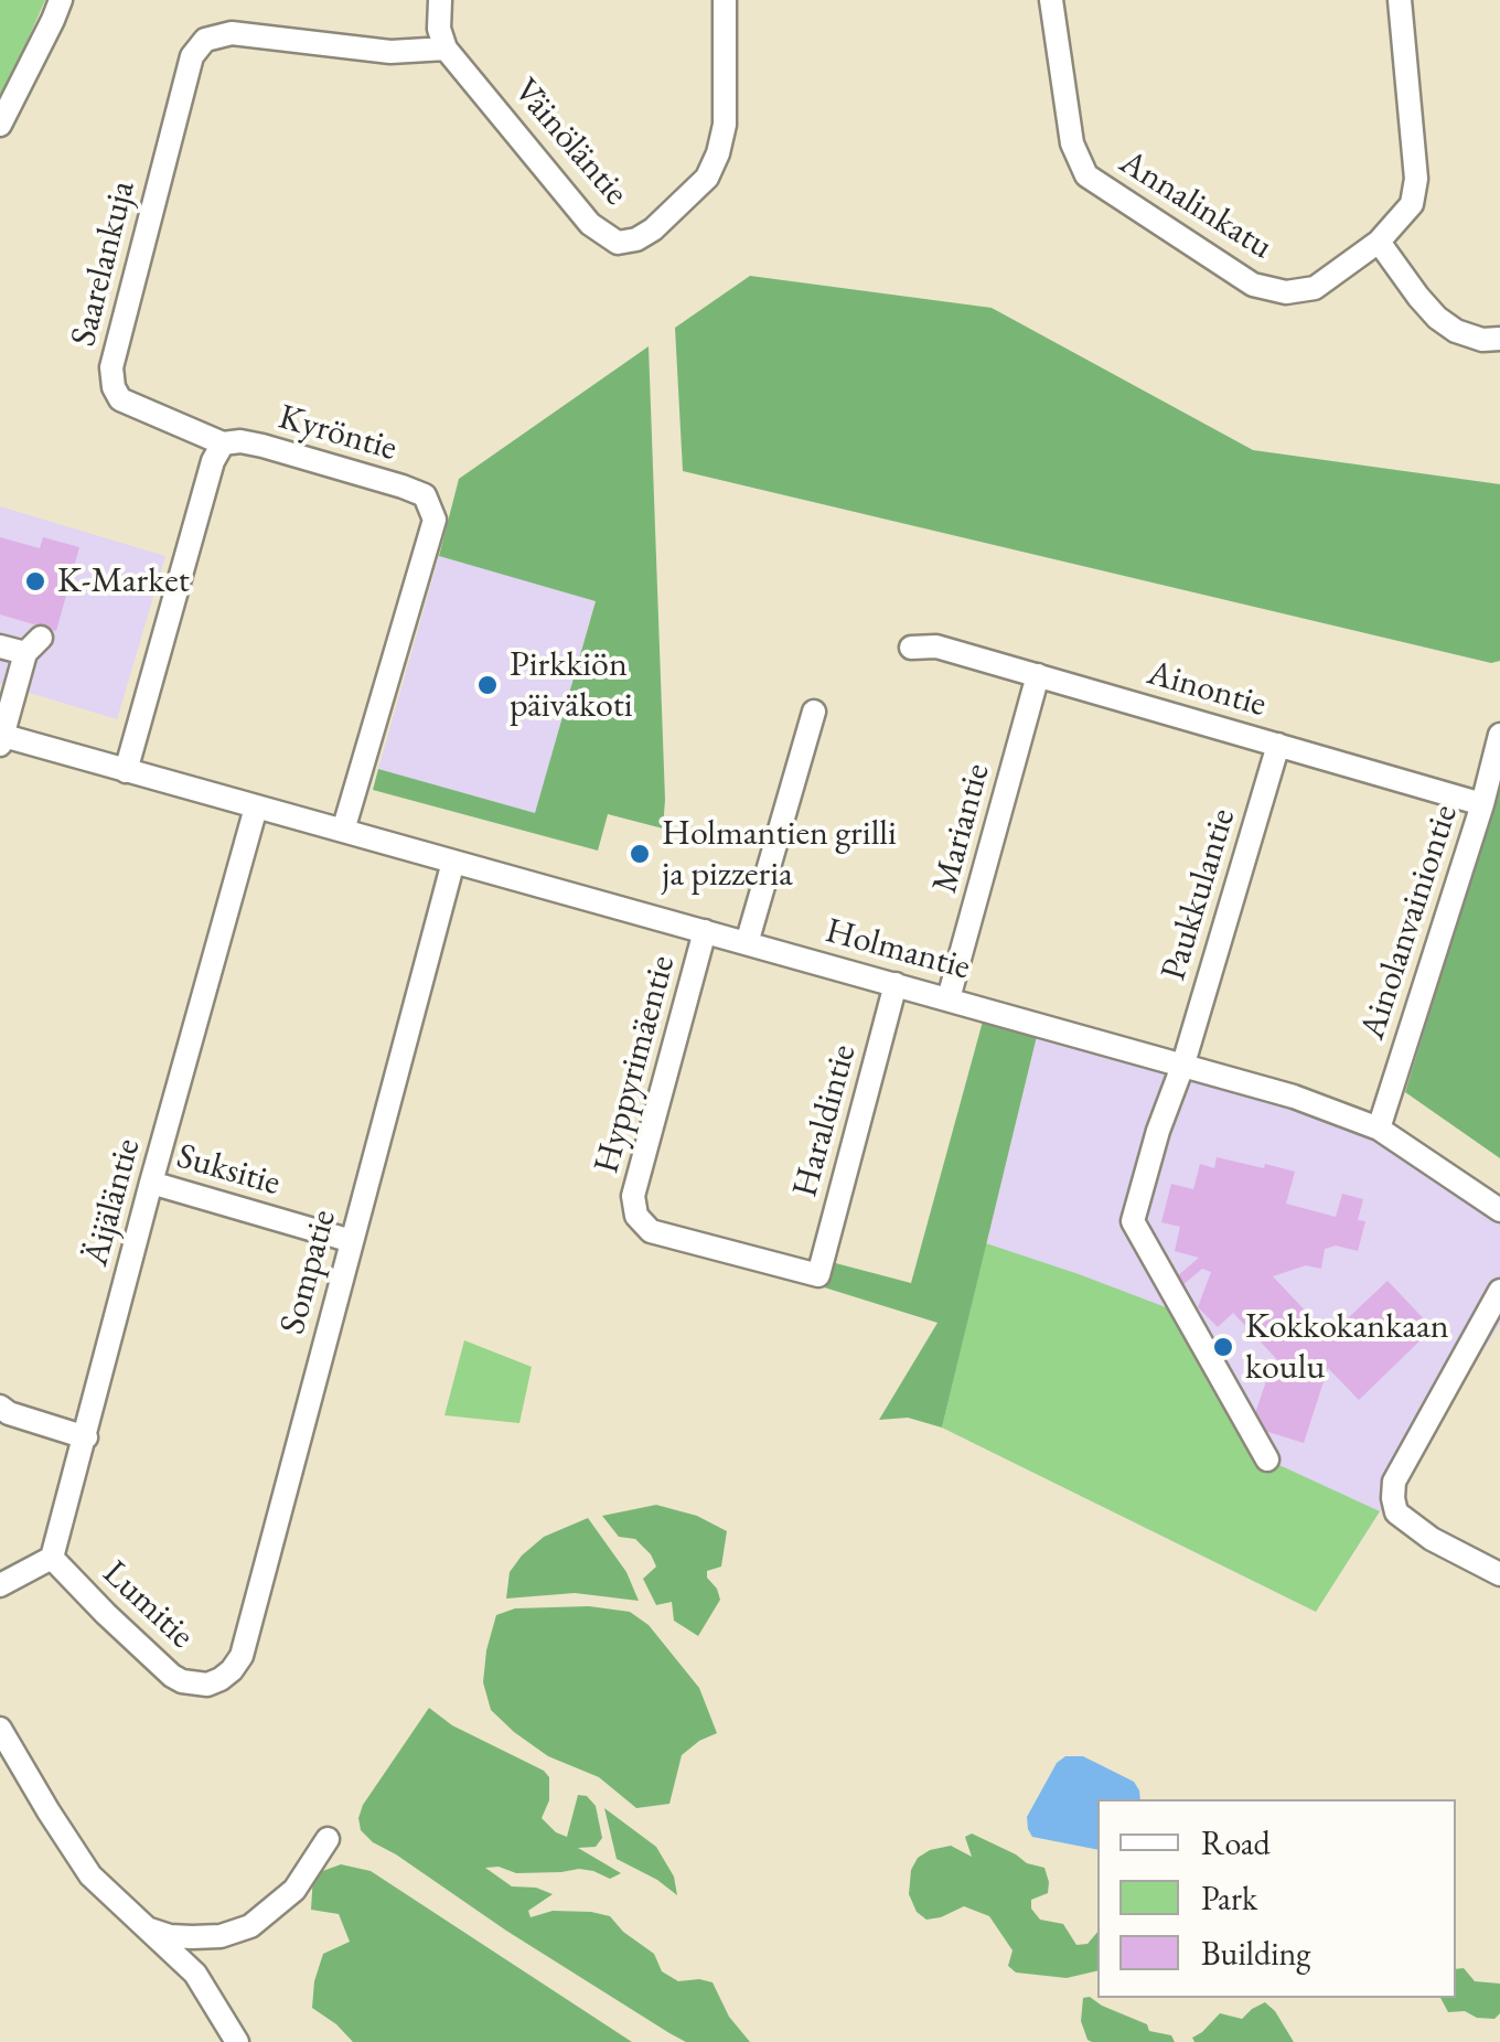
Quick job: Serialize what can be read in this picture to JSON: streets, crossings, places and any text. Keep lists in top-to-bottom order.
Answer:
{
  "streets": {
    "street": [
      "Väinöläntie",
      "Annalinkatu",
      "Saarelankuja",
      "Kyröntie",
      "Ainontie",
      "Mariantie",
      "Paukkulantie",
      "Ainolanvainiontie",
      "Holmantie",
      "Hyppyrimäentie",
      "Haraldintie",
      "Suksitie",
      "Äijäläntie",
      "Sompatie",
      "Lumitie"
    ]
  },
  "crossings": [
    ["Väinöläntie", "Saarelankuja"],
    ["Saarelankuja", "Kyröntie"],
    ["Kyröntie", "Holmantie"],
    ["Ainontie", "Mariantie"],
    ["Ainontie", "Paukkulantie"],
    ["Ainontie", "Ainolanvainiontie"],
    ["Mariantie", "Holmantie"],
    ["Paukkulantie", "Holmantie"],
    ["Ainolanvainiontie", "Holmantie"],
    ["Holmantie", "Hyppyrimäentie"],
    ["Holmantie", "Haraldintie"],
    ["Holmantie", "Äijäläntie"],
    ["Holmantie", "Sompatie"],
    ["Hyppyrimäentie", "Haraldintie"],
    ["Suksitie", "Äijäläntie"],
    ["Suksitie", "Sompatie"],
    ["Äijäläntie", "Lumitie"],
    ["Sompatie", "Lumitie"]
  ],
  "places": [
    "K-Market",
    "Pirkkiön päiväkoti",
    "Holmantien grilli ja pizzeria",
    "Kokkokankaan koulu"
  ],
  "legend": ["Road", "Park", "Building"]
}
